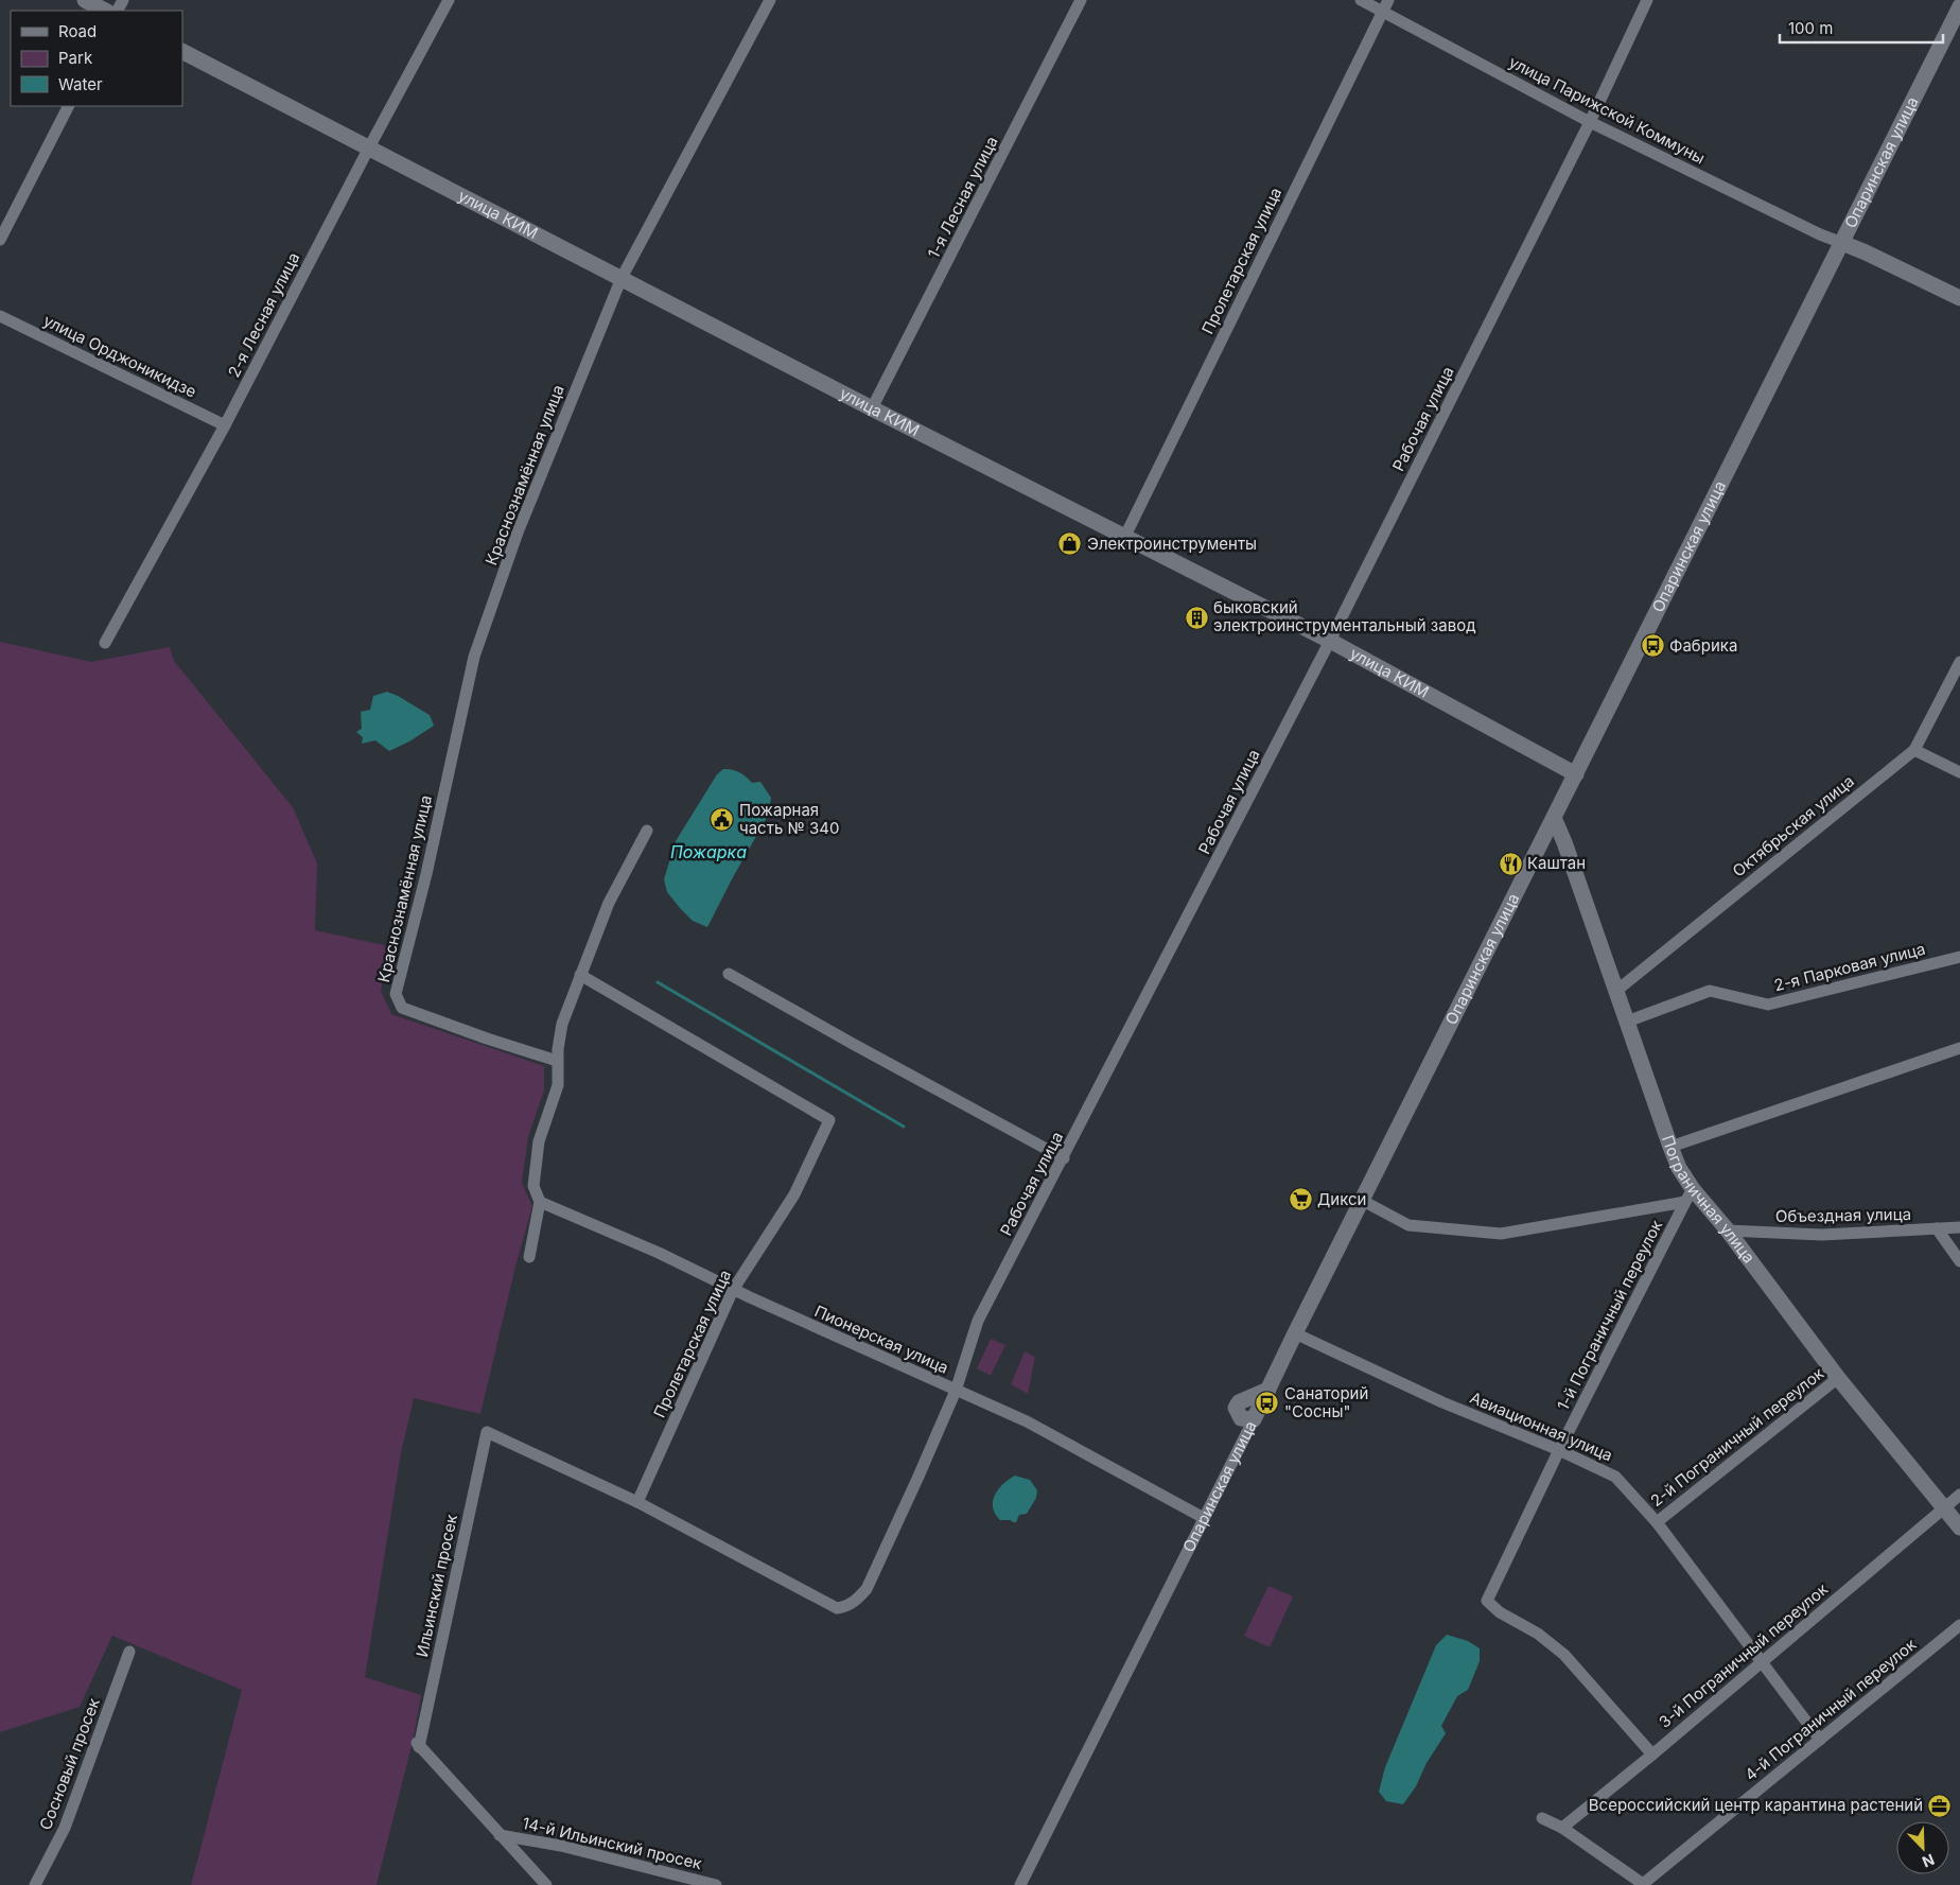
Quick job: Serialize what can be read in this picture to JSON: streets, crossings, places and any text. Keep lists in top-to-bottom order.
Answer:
{
  "streets": {
    "main road": ["Опаринская улица", "улица КИМ", "Пограничная улица"],
    "street": [
      "улица Парижской Коммуны",
      "1-я Лесная улица",
      "Пролетарская улица",
      "2-я Лесная улица",
      "улица Орджоникидзе",
      "Рабочая улица",
      "Краснознамённая улица",
      "Октябрьская улица",
      "2-я Парковая улица",
      "Объездная улица",
      "1-й Пограничный переулок",
      "Пионерская улица",
      "Авиационная улица",
      "2-й Пограничный переулок",
      "Ильинский просек",
      "3-й Пограничный переулок",
      "4-й Пограничный переулок",
      "Сосновый просек",
      "14-й Ильинский просек"
    ]
  },
  "crossings": [
    ["улица Парижской Коммуны", "Опаринская улица"],
    ["улица Парижской Коммуны", "Пролетарская улица"],
    ["улица Парижской Коммуны", "Рабочая улица"],
    ["Опаринская улица", "улица КИМ"],
    ["Опаринская улица", "Пограничная улица"],
    ["Опаринская улица", "Пионерская улица"],
    ["Опаринская улица", "Авиационная улица"],
    ["1-я Лесная улица", "улица КИМ"],
    ["улица КИМ", "Пролетарская улица"],
    ["улица КИМ", "2-я Лесная улица"],
    ["улица КИМ", "Рабочая улица"],
    ["улица КИМ", "Краснознамённая улица"],
    ["Пролетарская улица", "Рабочая улица"],
    ["Пролетарская улица", "Пионерская улица"],
    ["Пролетарская улица", "Ильинский просек"],
    ["2-я Лесная улица", "улица Орджоникидзе"],
    ["Рабочая улица", "Пионерская улица"],
    ["Рабочая улица", "Ильинский просек"],
    ["Октябрьская улица", "Пограничная улица"],
    ["2-я Парковая улица", "Пограничная улица"],
    ["Пограничная улица", "Объездная улица"],
    ["Пограничная улица", "1-й Пограничный переулок"],
    ["Пограничная улица", "2-й Пограничный переулок"],
    ["Пограничная улица", "3-й Пограничный переулок"],
    ["1-й Пограничный переулок", "Авиационная улица"],
    ["1-й Пограничный переулок", "3-й Пограничный переулок"],
    ["Авиационная улица", "2-й Пограничный переулок"],
    ["Авиационная улица", "3-й Пограничный переулок"],
    ["Авиационная улица", "4-й Пограничный переулок"],
    ["Ильинский просек", "14-й Ильинский просек"],
    ["3-й Пограничный переулок", "4-й Пограничный переулок"]
  ],
  "water": ["Пожарка"],
  "places": {
    "shop": ["Электроинструменты"],
    "building": ["быковский электроинструментальный завод"],
    "bus stop": ["Фабрика", "Санаторий \"Сосны\""],
    "public building": ["Пожарная часть № 340"],
    "restaurant": ["Каштан"],
    "supermarket": ["Дикси"],
    "office": ["Всероссийский центр карантина растений"]
  },
  "legend": ["Road", "Park", "Water"],
  "scale_bar": "100 m",
  "north": "bottom right"
}
